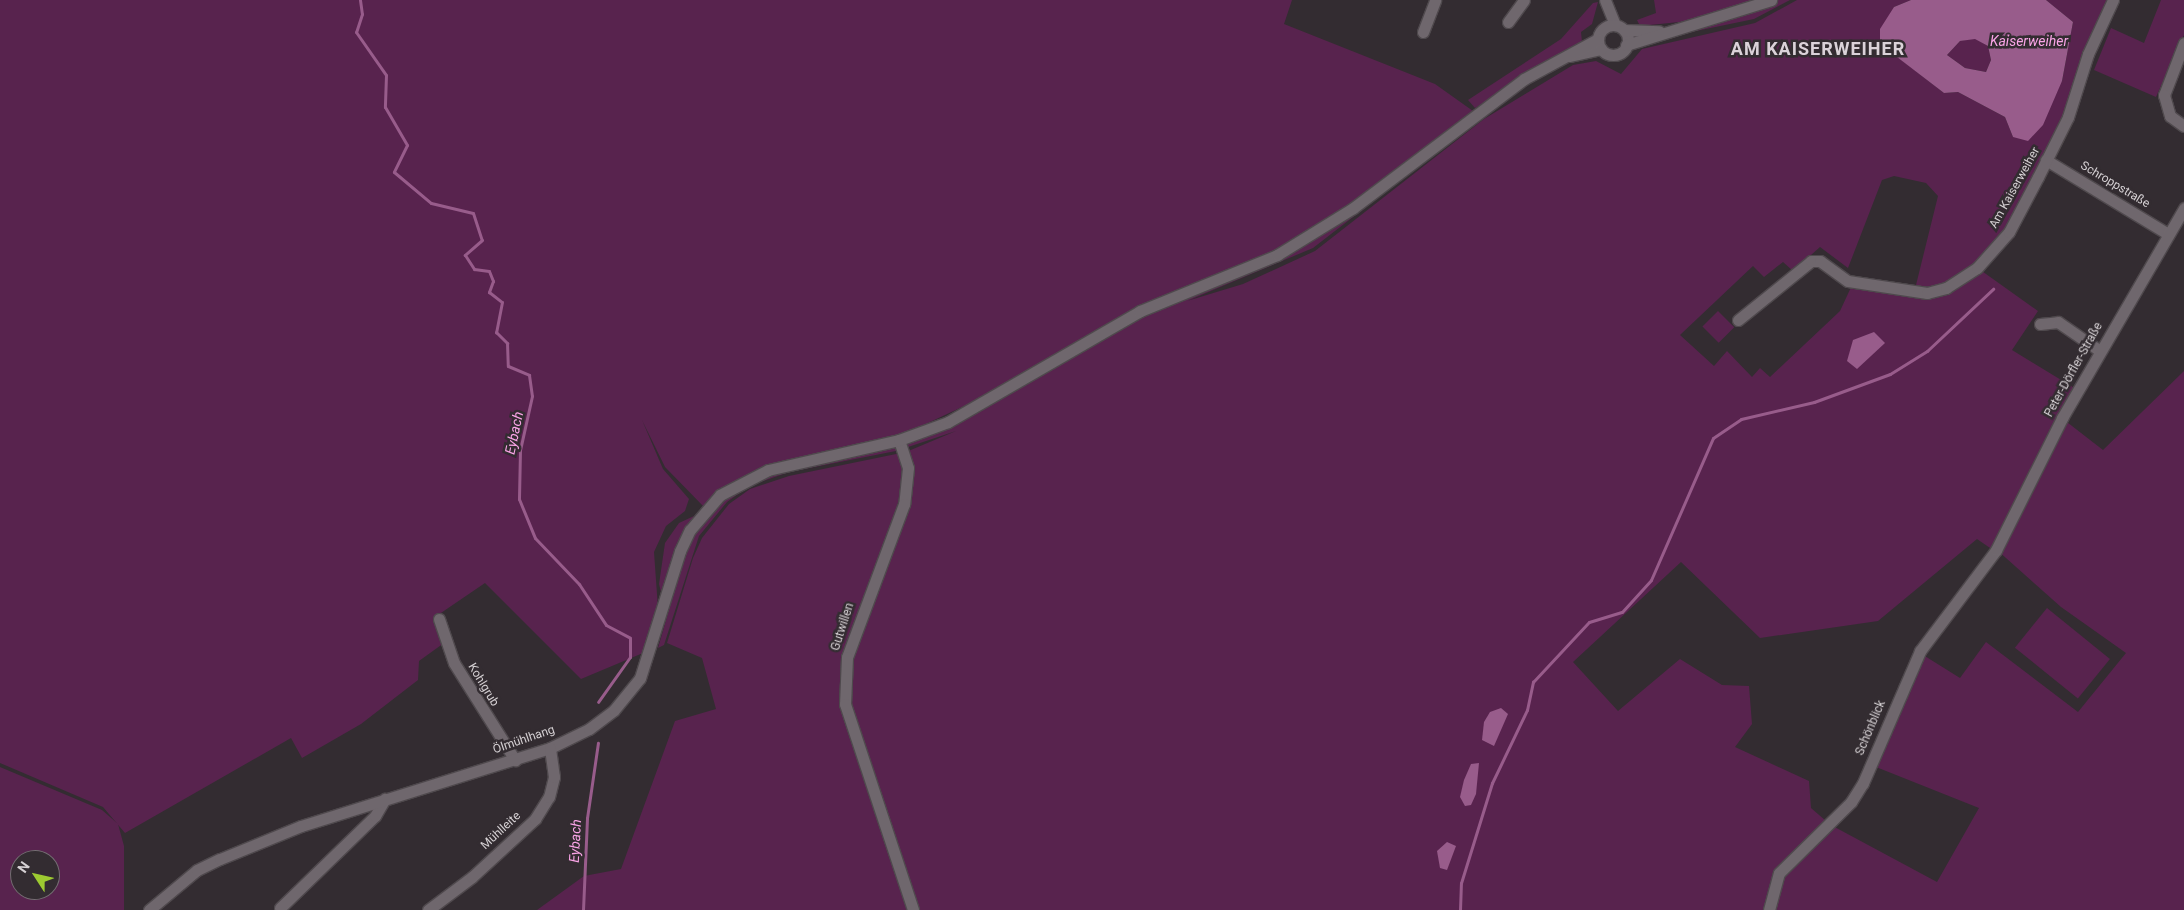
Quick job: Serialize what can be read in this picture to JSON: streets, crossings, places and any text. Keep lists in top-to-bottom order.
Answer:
{
  "streets": {
    "street": [
      "Schroppstraße",
      "Am Kaiserweiher",
      "Peter-Dörfler-Straße",
      "Gutwillen",
      "Kohlgrub",
      "Schönblick",
      "Ölmühlhang",
      "Mühlleite"
    ]
  },
  "crossings": [
    ["Schroppstraße", "Am Kaiserweiher"],
    ["Schroppstraße", "Peter-Dörfler-Straße"],
    ["Peter-Dörfler-Straße", "Schönblick"],
    ["Gutwillen", "Ölmühlhang"],
    ["Kohlgrub", "Ölmühlhang"],
    ["Ölmühlhang", "Mühlleite"]
  ],
  "districts": ["AM KAISERWEIHER"],
  "water": ["Kaiserweiher", "Eybach"],
  "north": "top left"
}
